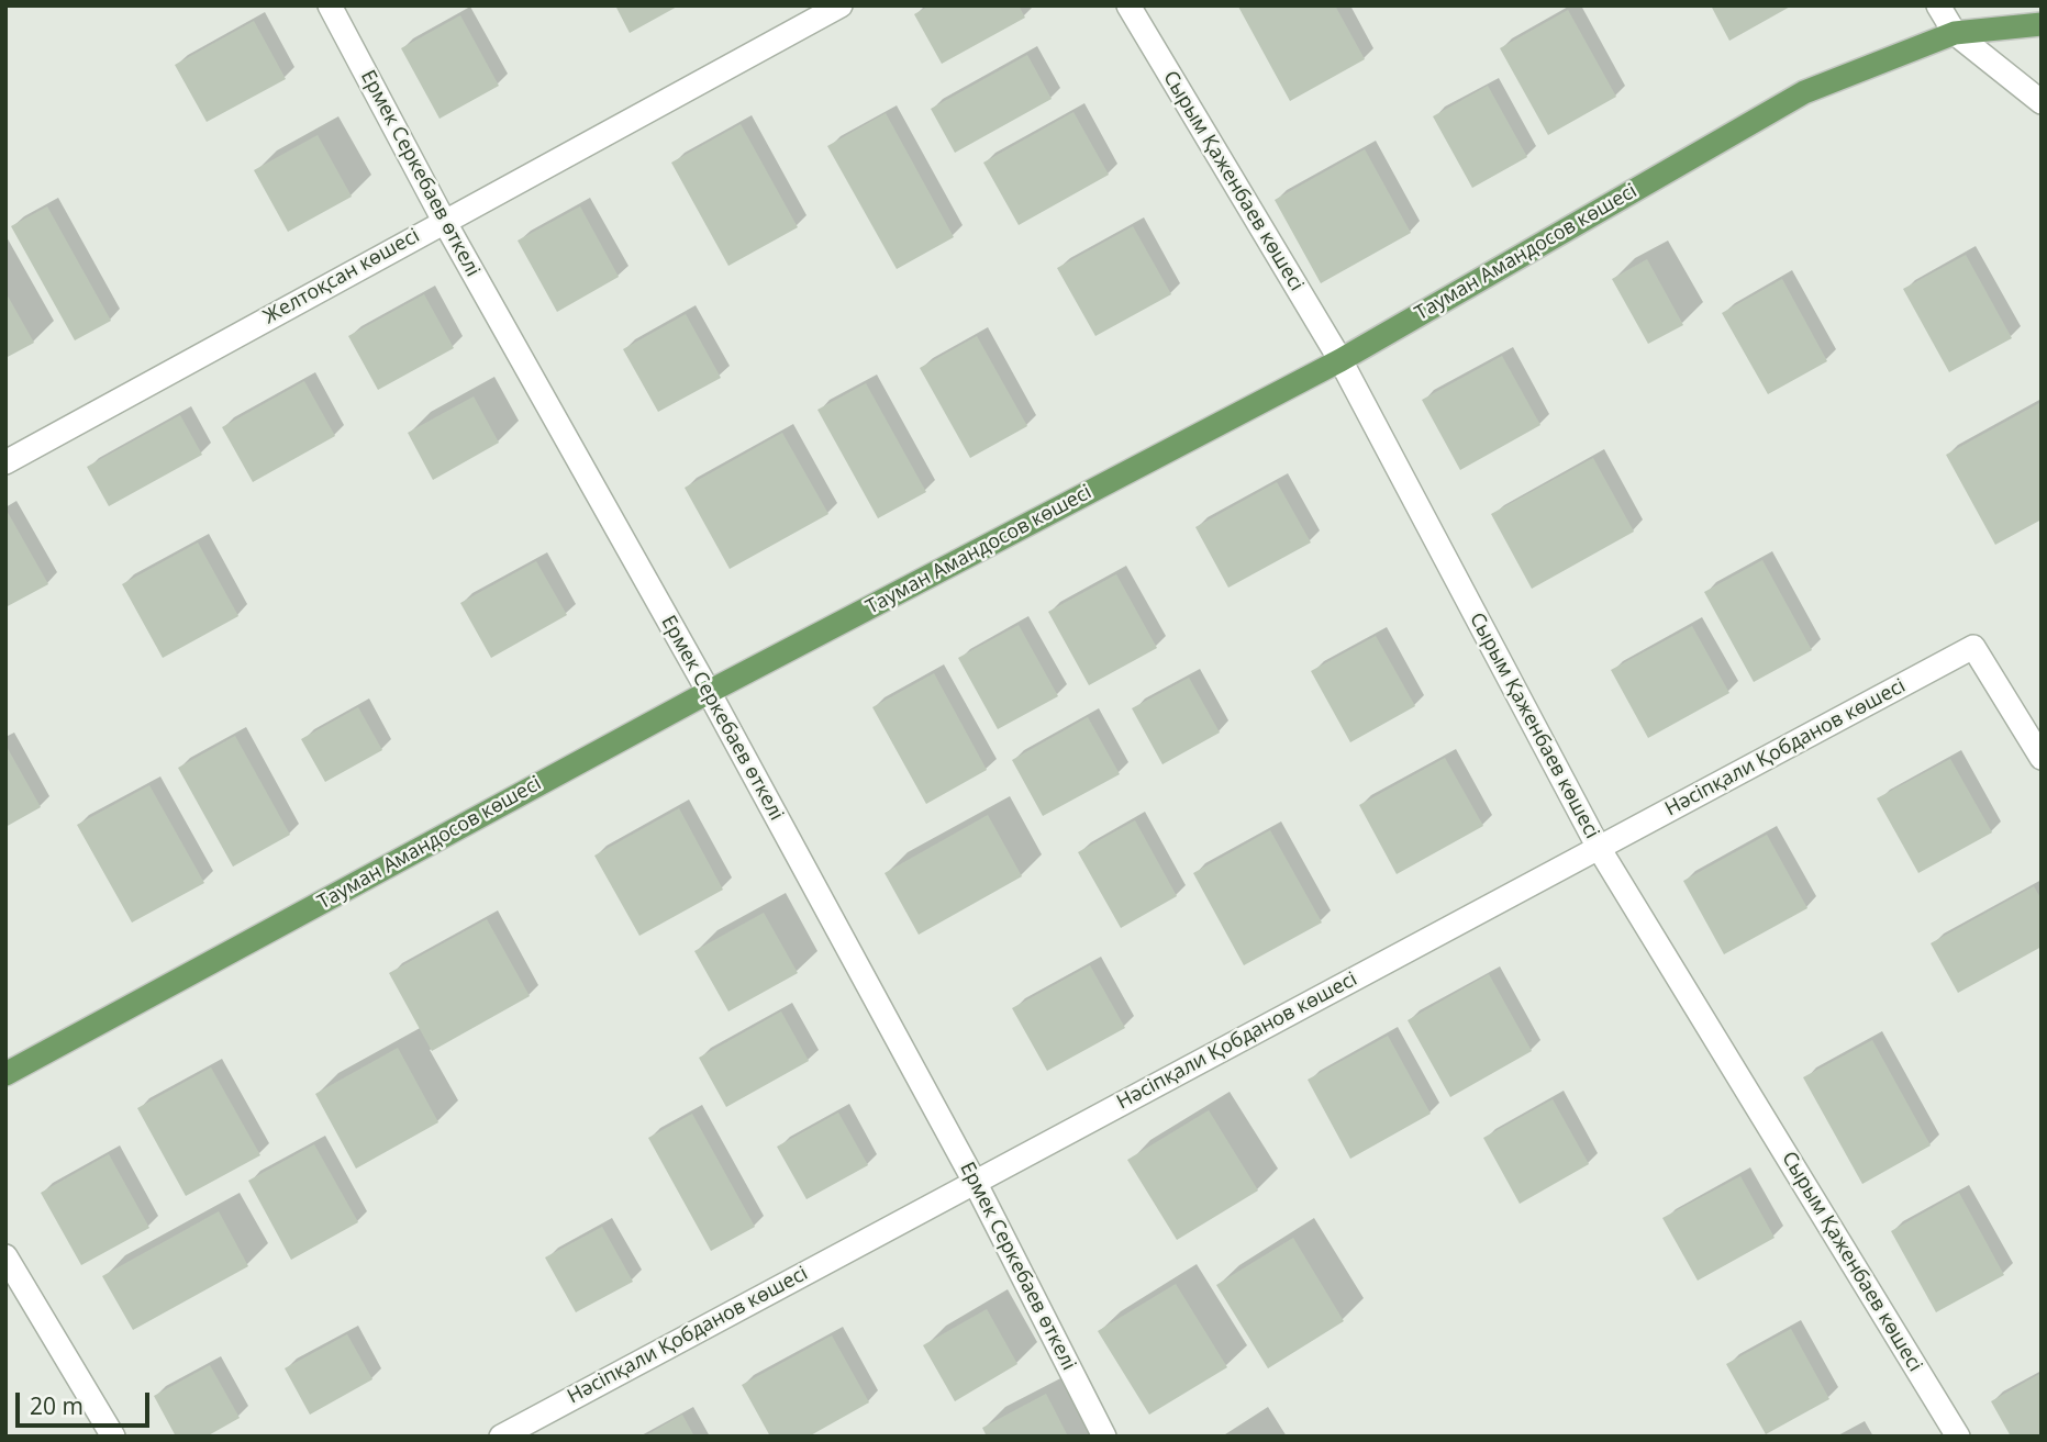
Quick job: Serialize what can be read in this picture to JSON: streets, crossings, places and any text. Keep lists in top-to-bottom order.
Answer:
{
  "streets": {
    "main road": ["Тауман Амандосов көшесі"],
    "street": [
      "Ермек Серкебаев өткелі",
      "Сырым Қаженбаев көшесі",
      "Желтоқсан көшесі",
      "Нәсіпқали Қобданов көшесі"
    ]
  },
  "crossings": [
    ["Ермек Серкебаев өткелі", "Тауман Амандосов көшесі"],
    ["Ермек Серкебаев өткелі", "Желтоқсан көшесі"],
    ["Ермек Серкебаев өткелі", "Нәсіпқали Қобданов көшесі"],
    ["Сырым Қаженбаев көшесі", "Тауман Амандосов көшесі"],
    ["Сырым Қаженбаев көшесі", "Нәсіпқали Қобданов көшесі"]
  ],
  "scale_bar": "20 m"
}
